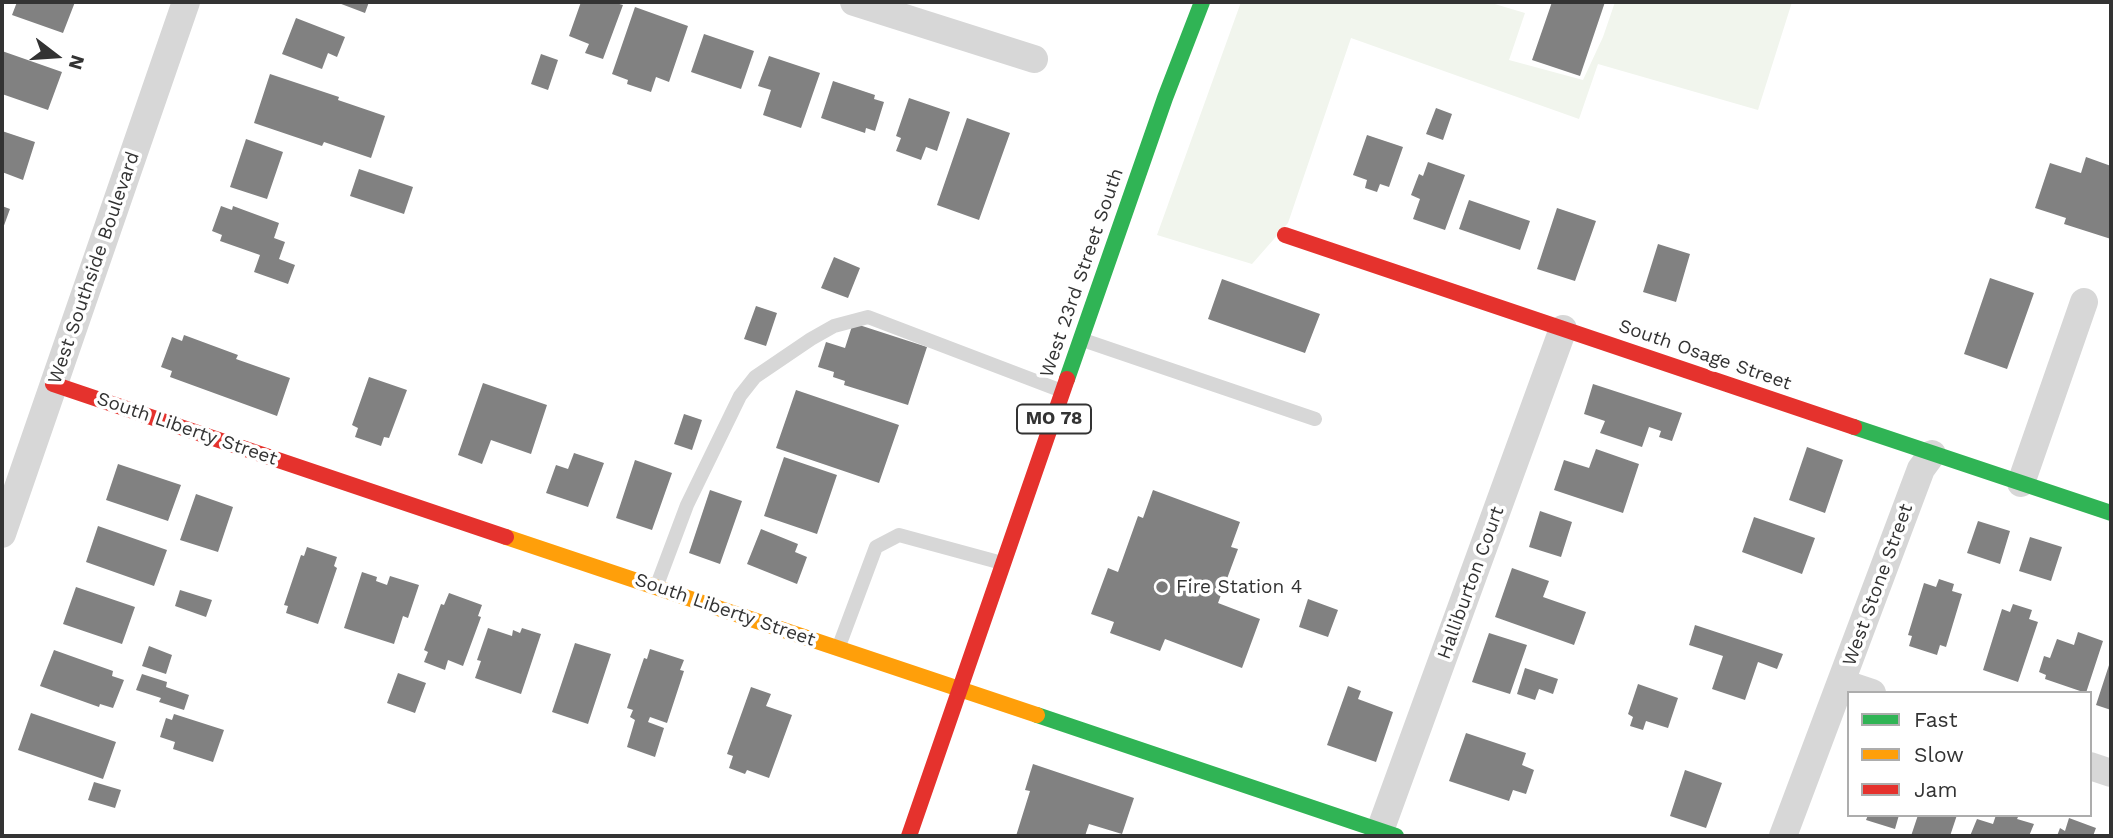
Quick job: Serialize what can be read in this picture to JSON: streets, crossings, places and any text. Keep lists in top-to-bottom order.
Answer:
{
  "streets": {
    "street": [
      "West Southside Boulevard",
      "West 23rd Street South",
      "South Osage Street",
      "MO 78",
      "South Liberty Street",
      "Halliburton Court",
      "West Stone Street"
    ]
  },
  "crossings": [
    ["West Southside Boulevard", "South Liberty Street"],
    ["West 23rd Street South", "South Liberty Street"],
    ["South Osage Street", "Halliburton Court"],
    ["South Osage Street", "West Stone Street"],
    ["South Liberty Street", "Halliburton Court"]
  ],
  "places": ["Fire Station 4"],
  "legend": ["Fast", "Slow", "Jam"],
  "north": "right"
}
